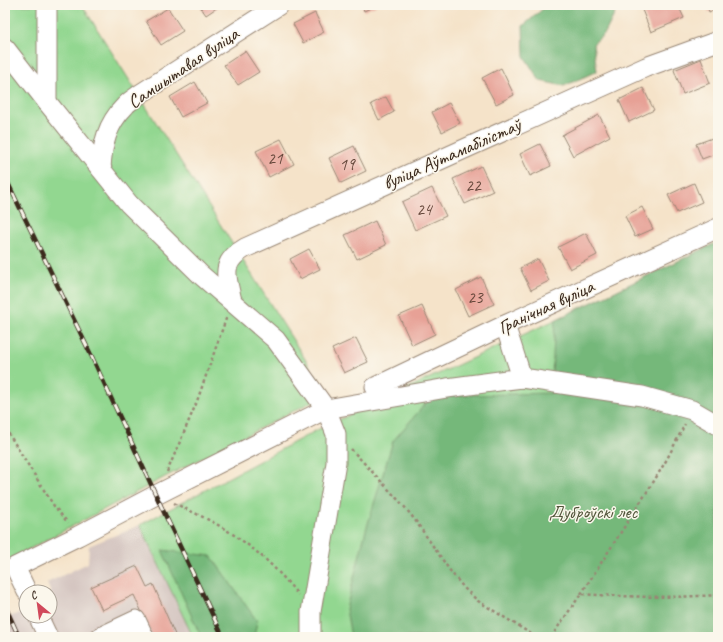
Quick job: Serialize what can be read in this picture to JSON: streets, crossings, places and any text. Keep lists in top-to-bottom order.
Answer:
{
  "streets": {
    "street": ["Самшытавая вуліца", "вуліца Аўтамабілістаў", "Гранічная вуліца"]
  },
  "parks": ["Дуброўскі лес"],
  "house_numbers": [
    "21",
    "19",
    "22",
    "24",
    "23"
  ],
  "north": "top left"
}
